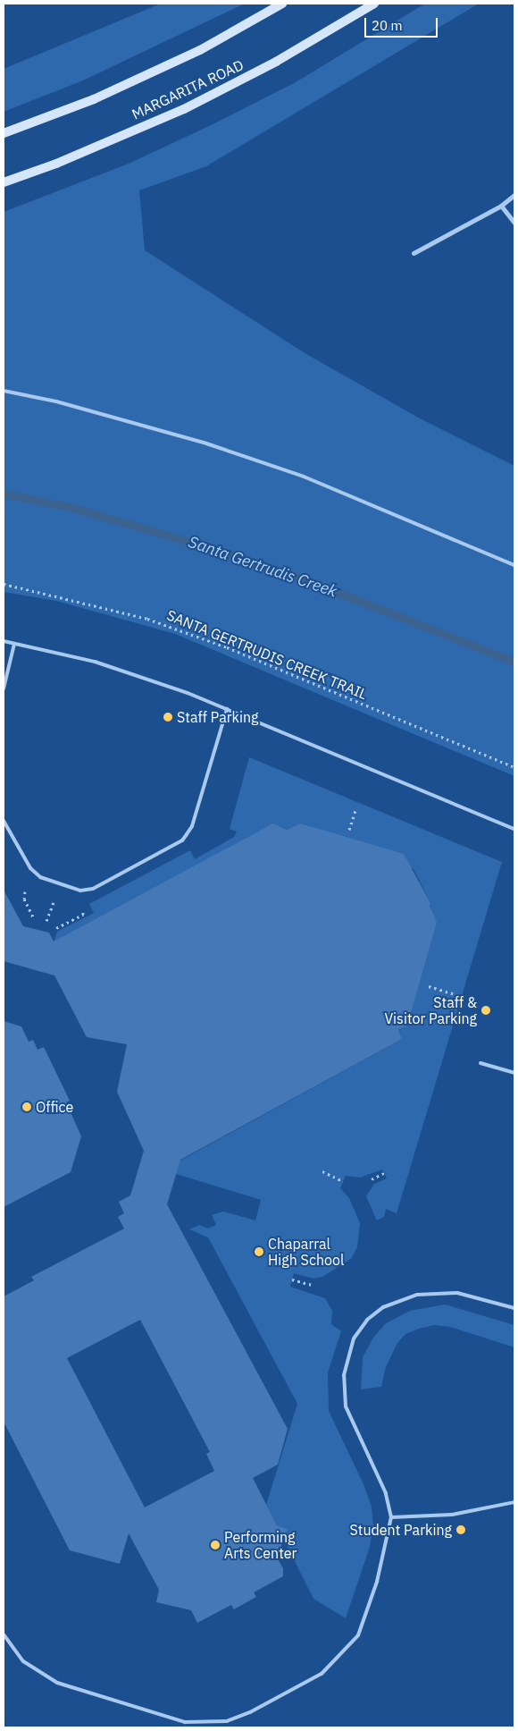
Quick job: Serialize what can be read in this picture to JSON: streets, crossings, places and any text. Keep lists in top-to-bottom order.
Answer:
{
  "streets": {
    "main road": ["MARGARITA ROAD"],
    "path": ["SANTA GERTRUDIS CREEK TRAIL"]
  },
  "water": ["Santa Gertrudis Creek"],
  "places": [
    "Staff Parking",
    "Staff & Visitor Parking",
    "Office",
    "Chaparral High School",
    "Student Parking",
    "Performing Arts Center"
  ],
  "scale_bar": "20 m"
}
